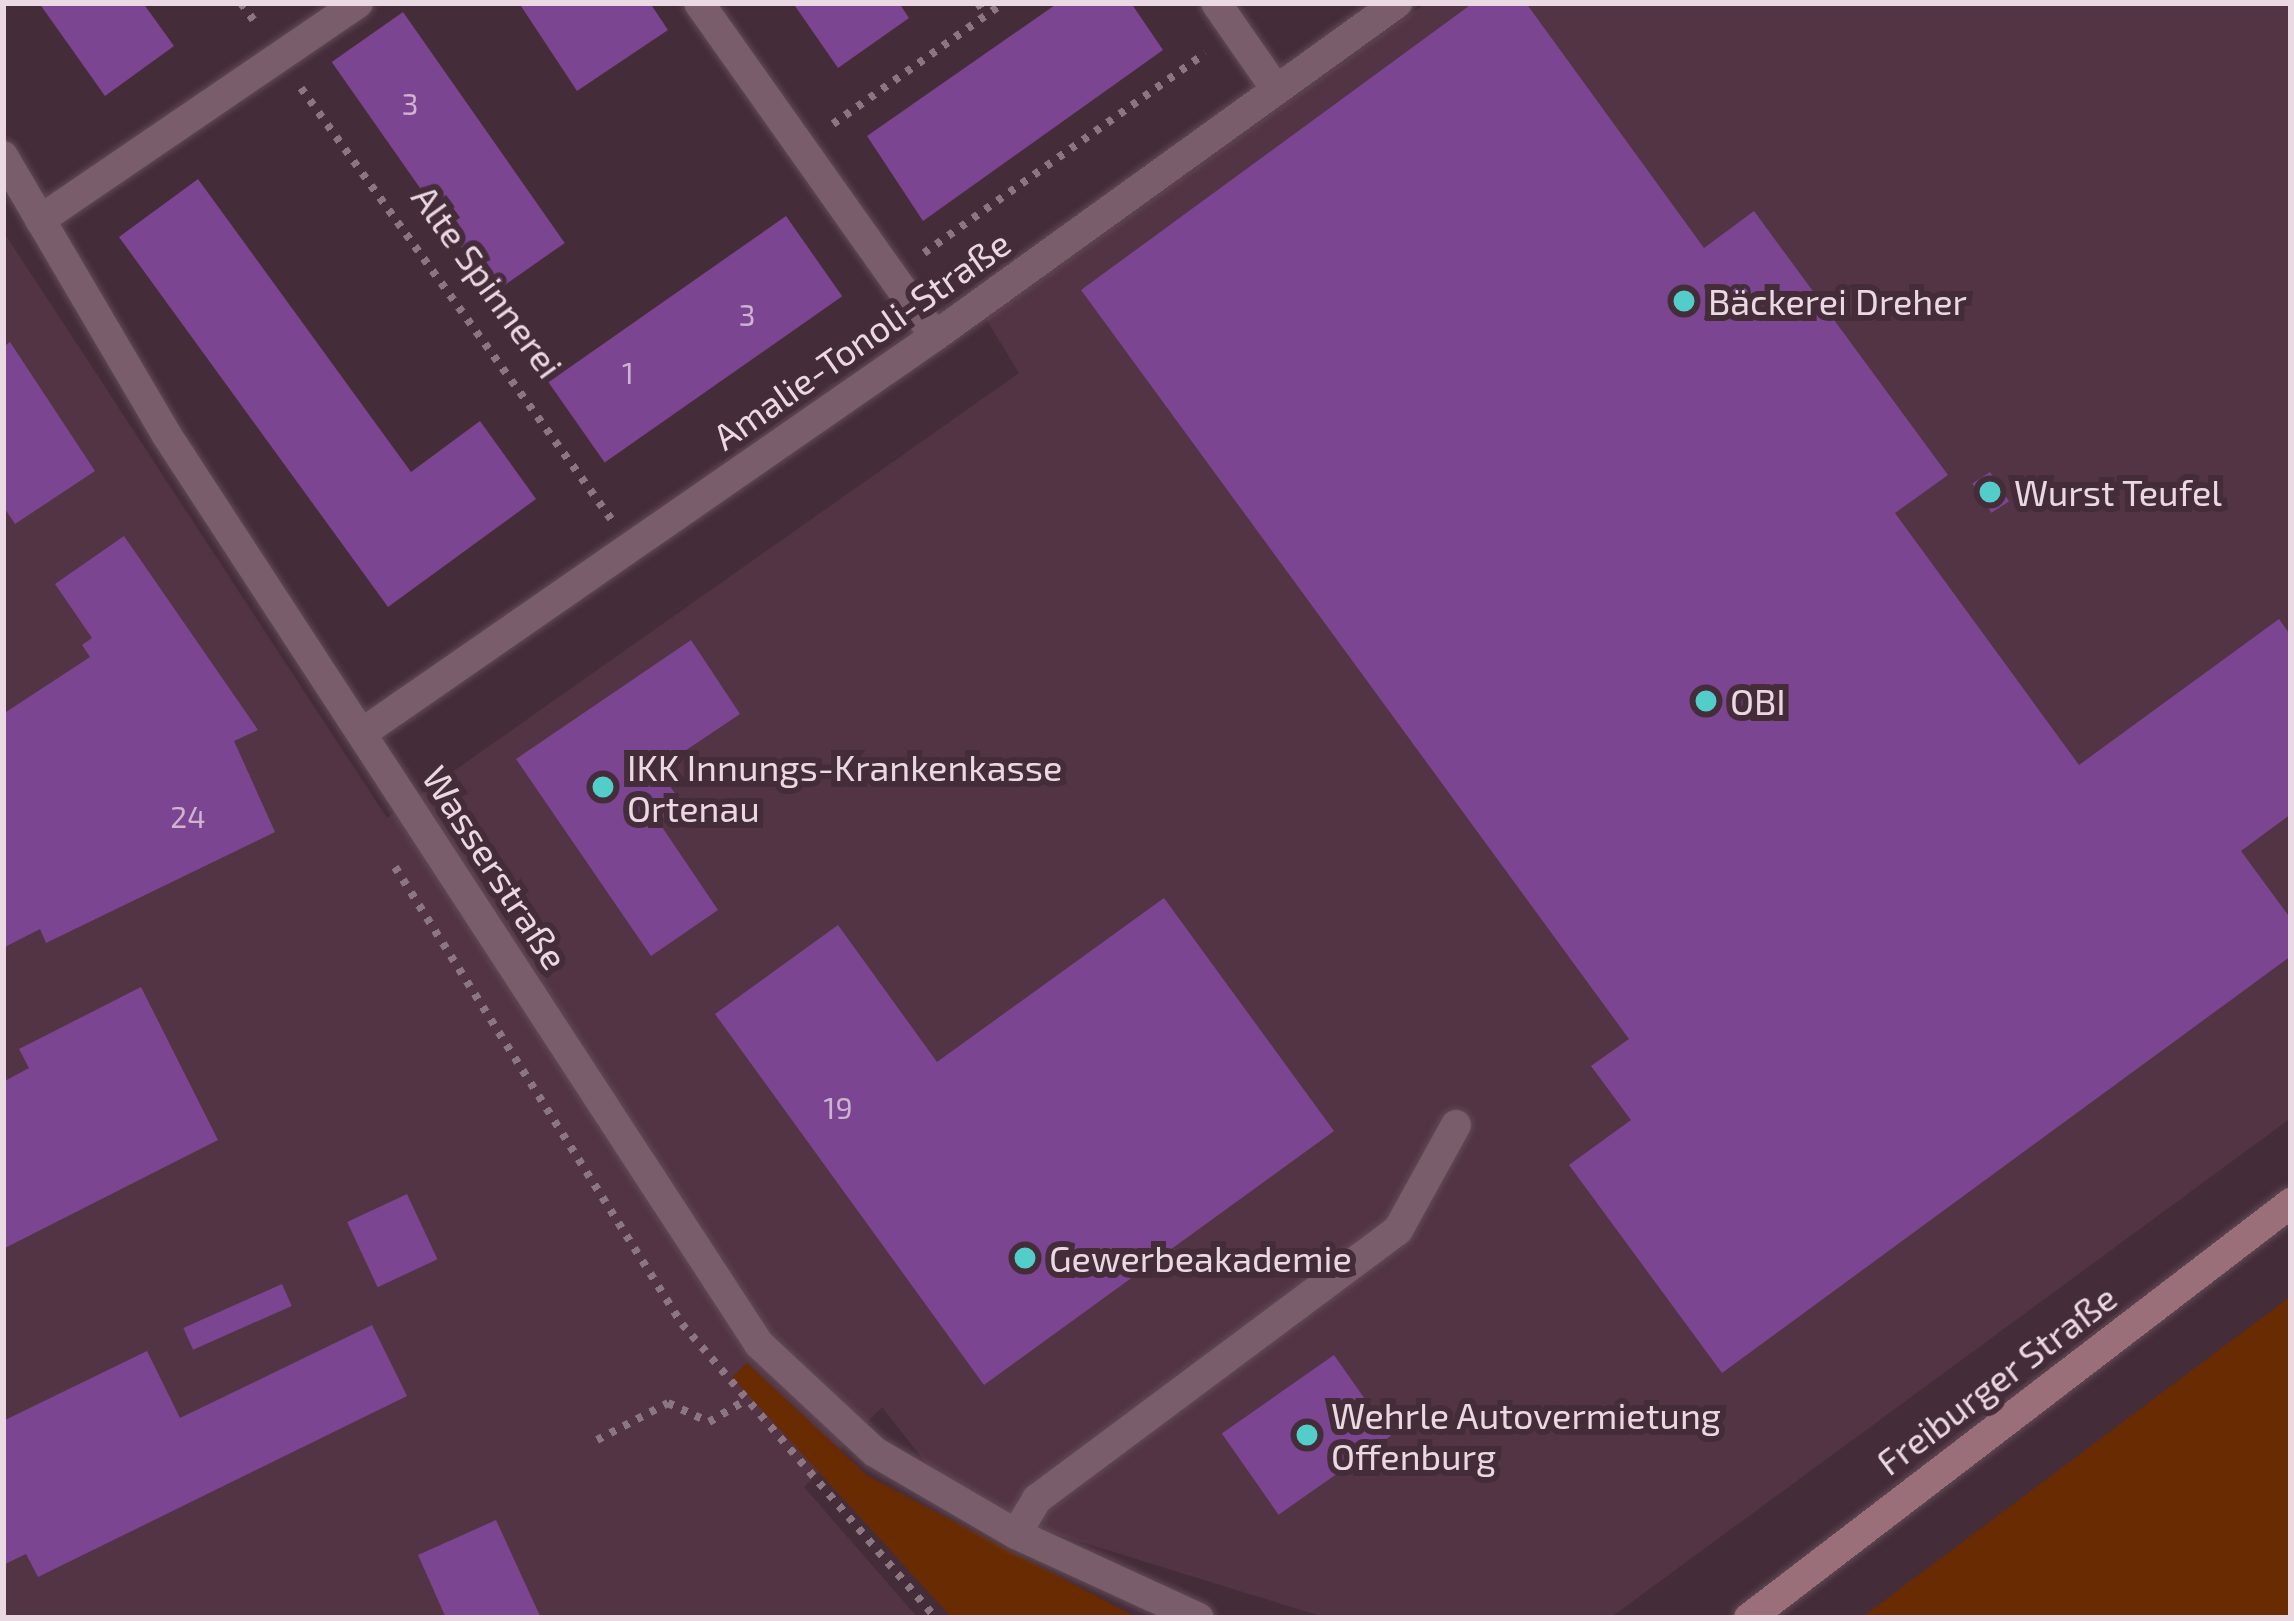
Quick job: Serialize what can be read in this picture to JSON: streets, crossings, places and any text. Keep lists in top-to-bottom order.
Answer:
{
  "streets": {
    "main road": ["Freiburger Straße"],
    "street": ["Amalie-Tonoli-Straße", "Wasserstraße"],
    "path": ["Alte Spinnerei"]
  },
  "crossings": [
    ["Alte Spinnerei", "Amalie-Tonoli-Straße"],
    ["Amalie-Tonoli-Straße", "Wasserstraße"]
  ],
  "places": [
    "Bäckerei Dreher",
    "Wurst Teufel",
    "OBI",
    "IKK Innungs-Krankenkasse Ortenau",
    "Gewerbeakademie",
    "Wehrle Autovermietung Offenburg"
  ],
  "house_numbers": [
    "3",
    "3",
    "1",
    "24",
    "19"
  ]
}
